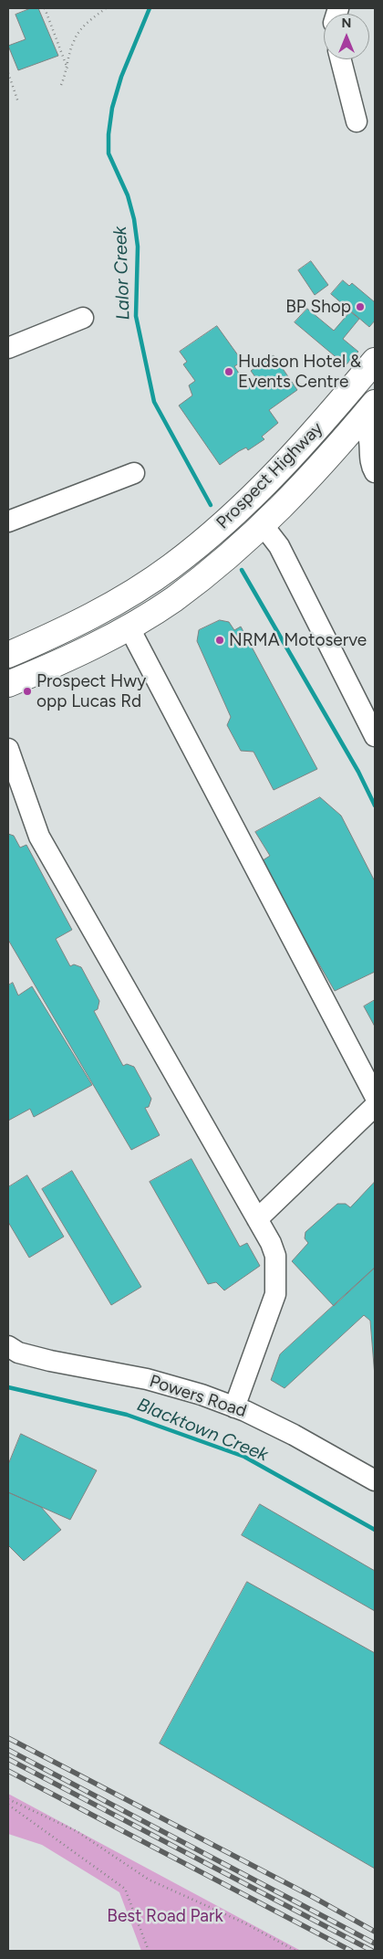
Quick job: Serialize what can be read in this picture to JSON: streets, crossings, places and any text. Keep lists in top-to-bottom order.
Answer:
{
  "streets": {
    "main road": ["Prospect Highway"],
    "street": ["Powers Road"]
  },
  "water": ["Lalor Creek", "Blacktown Creek"],
  "parks": ["Best Road Park"],
  "places": [
    "BP Shop",
    "Hudson Hotel & Events Centre",
    "NRMA Motoserve",
    "Prospect Hwy opp Lucas Rd"
  ],
  "north": "top"
}
